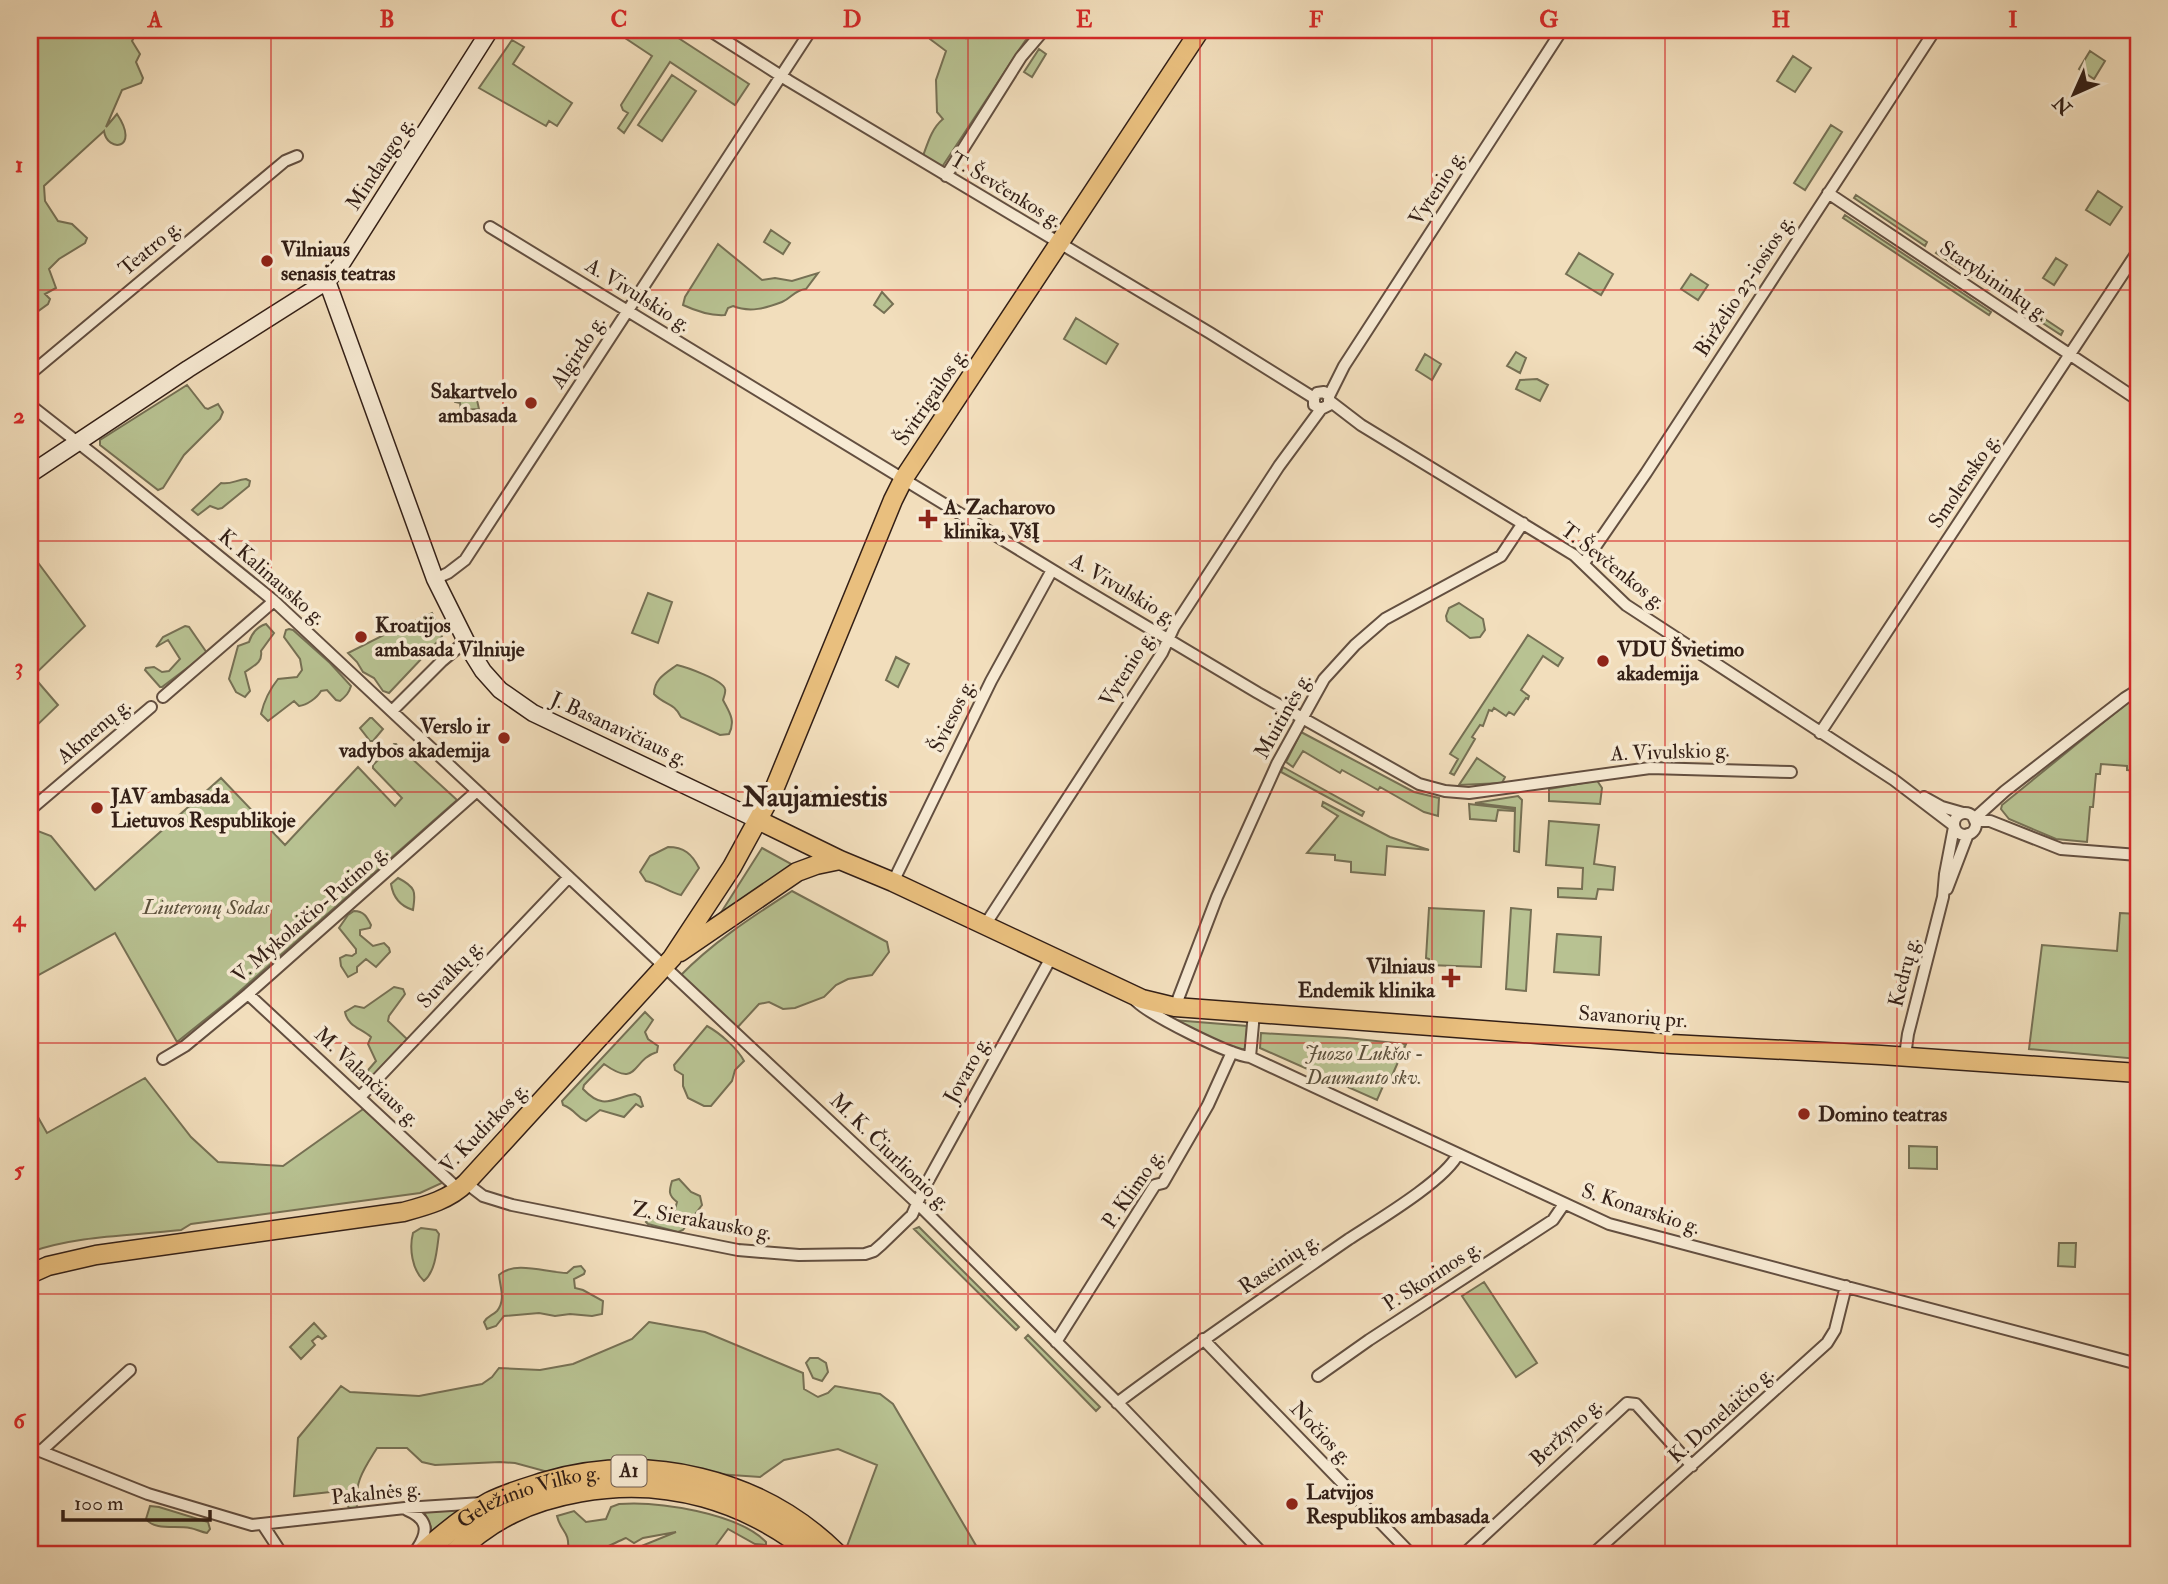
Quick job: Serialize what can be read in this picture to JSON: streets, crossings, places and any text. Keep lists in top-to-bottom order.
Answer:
{
  "streets": {
    "highway": ["A1", "Geležinio Vilko g."],
    "main road": [
      "Mindaugo g.",
      "Švitrigailos g.",
      "J. Basanavičiaus g.",
      "Savanorių pr.",
      "V. Kudirkos g."
    ],
    "street": [
      "Vytenio g.",
      "T. Ševčenkos g.",
      "Teatro g.",
      "Statybininkų g.",
      "Birželio 23-iosios g.",
      "A. Vivulskio g.",
      "Algirdo g.",
      "Smolensko g.",
      "K. Kalinausko g.",
      "Šviesos g.",
      "Muitinės g.",
      "Akmenų g.",
      "V. Mykolaičio-Putino g.",
      "Kedrų g.",
      "Suvalkų g.",
      "Jovaro g.",
      "M. Valančiaus g.",
      "M. K. Čiurlionio g.",
      "P. Klimo g.",
      "S. Konarskio g.",
      "Z. Sierakausko g.",
      "Raseinių g.",
      "P. Skorinos g.",
      "K. Donelaičio g.",
      "Beržyno g.",
      "Nočios g.",
      "Pakalnės g."
    ]
  },
  "crossings": [
    ["Mindaugo g.", "K. Kalinausko g."],
    ["Mindaugo g.", "J. Basanavičiaus g."],
    ["Vytenio g.", "T. Ševčenkos g."],
    ["Vytenio g.", "A. Vivulskio g."],
    ["Vytenio g.", "J. Basanavičiaus g."],
    ["T. Ševčenkos g.", "Birželio 23-iosios g."],
    ["T. Ševčenkos g.", "Algirdo g."],
    ["T. Ševčenkos g.", "Švitrigailos g."],
    ["T. Ševčenkos g.", "Smolensko g."],
    ["T. Ševčenkos g.", "Muitinės g."],
    ["T. Ševčenkos g.", "Kedrų g."],
    ["Statybininkų g.", "Birželio 23-iosios g."],
    ["Statybininkų g.", "Smolensko g."],
    ["A. Vivulskio g.", "Algirdo g."],
    ["A. Vivulskio g.", "Švitrigailos g."],
    ["A. Vivulskio g.", "Šviesos g."],
    ["A. Vivulskio g.", "Muitinės g."],
    ["Algirdo g.", "J. Basanavičiaus g."],
    ["Švitrigailos g.", "J. Basanavičiaus g."],
    ["Švitrigailos g.", "V. Kudirkos g."],
    ["K. Kalinausko g.", "Akmenų g."],
    ["K. Kalinausko g.", "V. Mykolaičio-Putino g."],
    ["K. Kalinausko g.", "M. K. Čiurlionio g."],
    ["Šviesos g.", "J. Basanavičiaus g."],
    ["Muitinės g.", "Savanorių pr."],
    ["J. Basanavičiaus g.", "Savanorių pr."],
    ["J. Basanavičiaus g.", "Jovaro g."],
    ["J. Basanavičiaus g.", "V. Kudirkos g."],
    ["J. Basanavičiaus g.", "S. Konarskio g."],
    ["V. Mykolaičio-Putino g.", "M. Valančiaus g."],
    ["V. Mykolaičio-Putino g.", "M. K. Čiurlionio g."],
    ["Kedrų g.", "Savanorių pr."],
    ["Suvalkų g.", "M. Valančiaus g."],
    ["Suvalkų g.", "M. K. Čiurlionio g."],
    ["Savanorių pr.", "S. Konarskio g."],
    ["Jovaro g.", "M. K. Čiurlionio g."],
    ["Jovaro g.", "Z. Sierakausko g."],
    ["M. Valančiaus g.", "V. Kudirkos g."],
    ["M. Valančiaus g.", "Z. Sierakausko g."],
    ["V. Kudirkos g.", "M. K. Čiurlionio g."],
    ["V. Kudirkos g.", "Z. Sierakausko g."],
    ["M. K. Čiurlionio g.", "P. Klimo g."],
    ["M. K. Čiurlionio g.", "Z. Sierakausko g."],
    ["M. K. Čiurlionio g.", "Raseinių g."],
    ["P. Klimo g.", "S. Konarskio g."],
    ["S. Konarskio g.", "Raseinių g."],
    ["S. Konarskio g.", "P. Skorinos g."],
    ["S. Konarskio g.", "K. Donelaičio g."],
    ["Raseinių g.", "Nočios g."],
    ["K. Donelaičio g.", "Beržyno g."],
    ["Pakalnės g.", "Geležinio Vilko g."]
  ],
  "districts": ["Naujamiestis"],
  "parks": ["Liuteronų Sodas", "Juozo Lukšos - Daumanto skv."],
  "places": {
    "other": [
      "Vilniaus senasis teatras",
      "Sakartvelo ambasada",
      "Kroatijos ambasada Vilniuje",
      "VDU Švietimo akademija",
      "Verslo ir vadybos akademija",
      "JAV ambasada Lietuvos Respublikoje",
      "Domino teatras",
      "Latvijos Respublikos ambasada"
    ],
    "health": ["A. Zacharovo klinika, VšĮ", "Vilniaus Endemik klinika"]
  },
  "scale_bar": "100 m",
  "north": "bottom left",
  "grid": {
    "columns": [
      "A",
      "B",
      "C",
      "D",
      "E",
      "F",
      "G",
      "H",
      "I"
    ],
    "rows": [
      "1",
      "2",
      "3",
      "4",
      "5",
      "6"
    ]
  }
}
